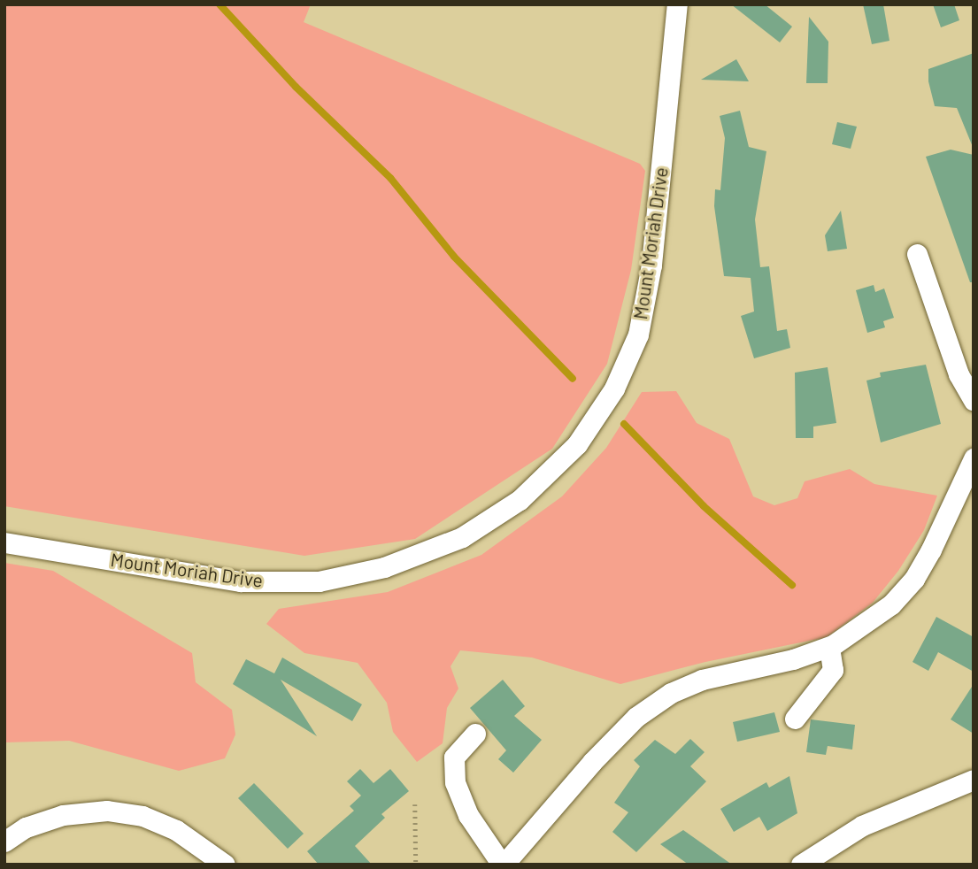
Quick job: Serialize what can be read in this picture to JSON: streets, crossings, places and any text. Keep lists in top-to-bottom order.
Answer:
{
  "streets": {
    "street": ["Mount Moriah Drive"]
  }
}
